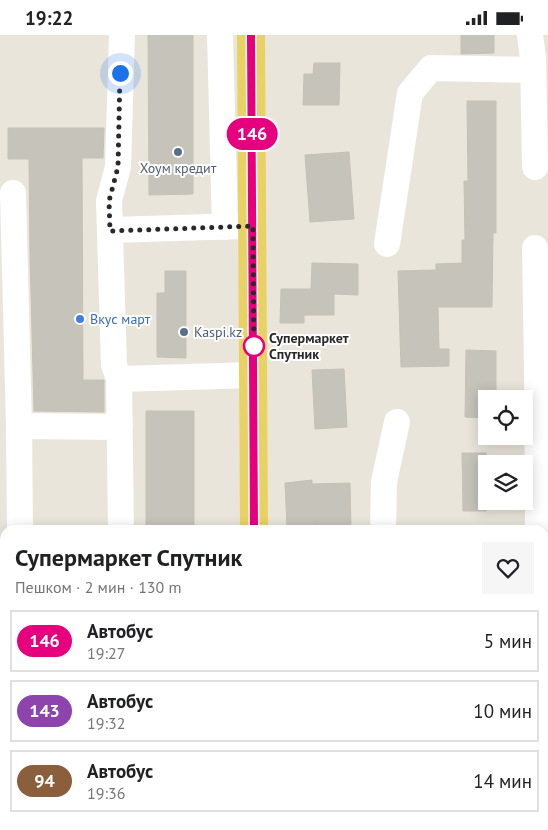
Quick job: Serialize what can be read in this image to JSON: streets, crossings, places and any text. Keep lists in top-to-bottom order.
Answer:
{
  "places": [
    "Хоум кредит",
    "Вкус март",
    "Kaspi.kz",
    "Супермаркет Спутник"
  ],
  "lines": ["bus line 146"],
  "page": {
    "status": "19:22",
    "on_map": "146",
    "heading": ["Супермаркет Спутник", "Пешком · 2 мин · 130 m"],
    "list": [
      {
        "mark": "146",
        "name": "Автобус",
        "note": "19:27",
        "value": "5 мин"
      },
      {
        "mark": "143",
        "name": "Автобус",
        "note": "19:32",
        "value": "10 мин"
      },
      {
        "mark": "94",
        "name": "Автобус",
        "note": "19:36",
        "value": "14 мин"
      }
    ]
  }
}
